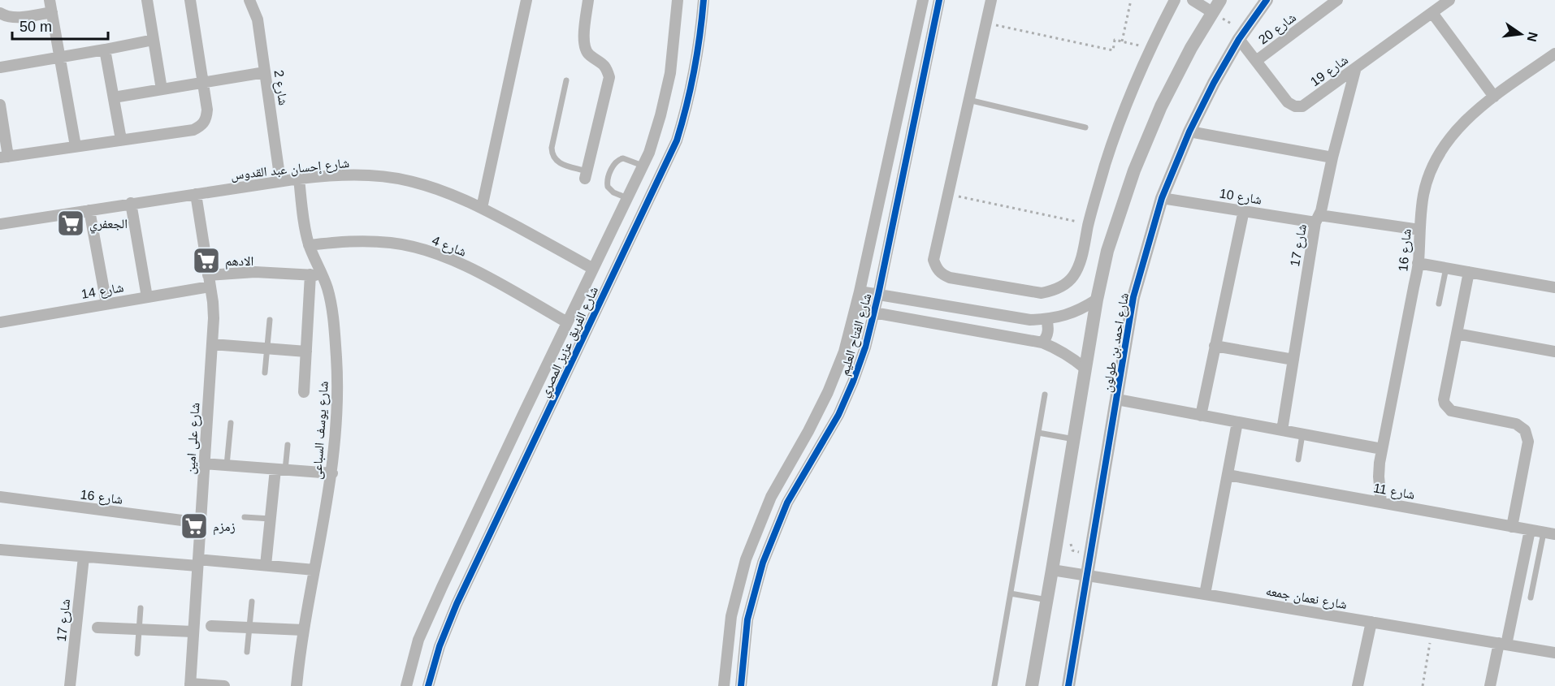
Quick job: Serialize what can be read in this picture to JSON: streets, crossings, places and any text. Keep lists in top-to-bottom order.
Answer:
{
  "streets": {
    "street": [
      "شارع 20",
      "شارع 19",
      "شارع 2",
      "شارع إحسان عبد القدوس",
      "شارع 10",
      "شارع 17",
      "شارع 4",
      "شارع 16",
      "شارع 14",
      "شارع الفتاح العليم",
      "شارع الفريق عزيز المصري",
      "شارع احمد بن طولون",
      "شارع يوسف السباعى",
      "شارع على امين",
      "شارع 11",
      "شارع نعمان جمعه"
    ]
  },
  "crossings": [
    ["شارع 20", "شارع 19"],
    ["شارع 19", "شارع 17"],
    ["شارع 19", "شارع احمد بن طولون"],
    ["شارع 2", "شارع إحسان عبد القدوس"],
    ["شارع إحسان عبد القدوس", "شارع الفريق عزيز المصري"],
    ["شارع إحسان عبد القدوس", "شارع يوسف السباعى"],
    ["شارع إحسان عبد القدوس", "شارع على امين"],
    ["شارع 10", "شارع 17"],
    ["شارع 10", "شارع 16"],
    ["شارع 10", "شارع احمد بن طولون"],
    ["شارع 4", "شارع الفريق عزيز المصري"],
    ["شارع 4", "شارع يوسف السباعى"],
    ["شارع 16", "شارع على امين"],
    ["شارع 16", "شارع 11"],
    ["شارع 14", "شارع يوسف السباعى"],
    ["شارع 14", "شارع على امين"],
    ["شارع احمد بن طولون", "شارع نعمان جمعه"]
  ],
  "places": {
    "supermarket": ["الجعفري", "الادهم", "زمزم"]
  },
  "scale_bar": "50 m",
  "north": "right"
}
